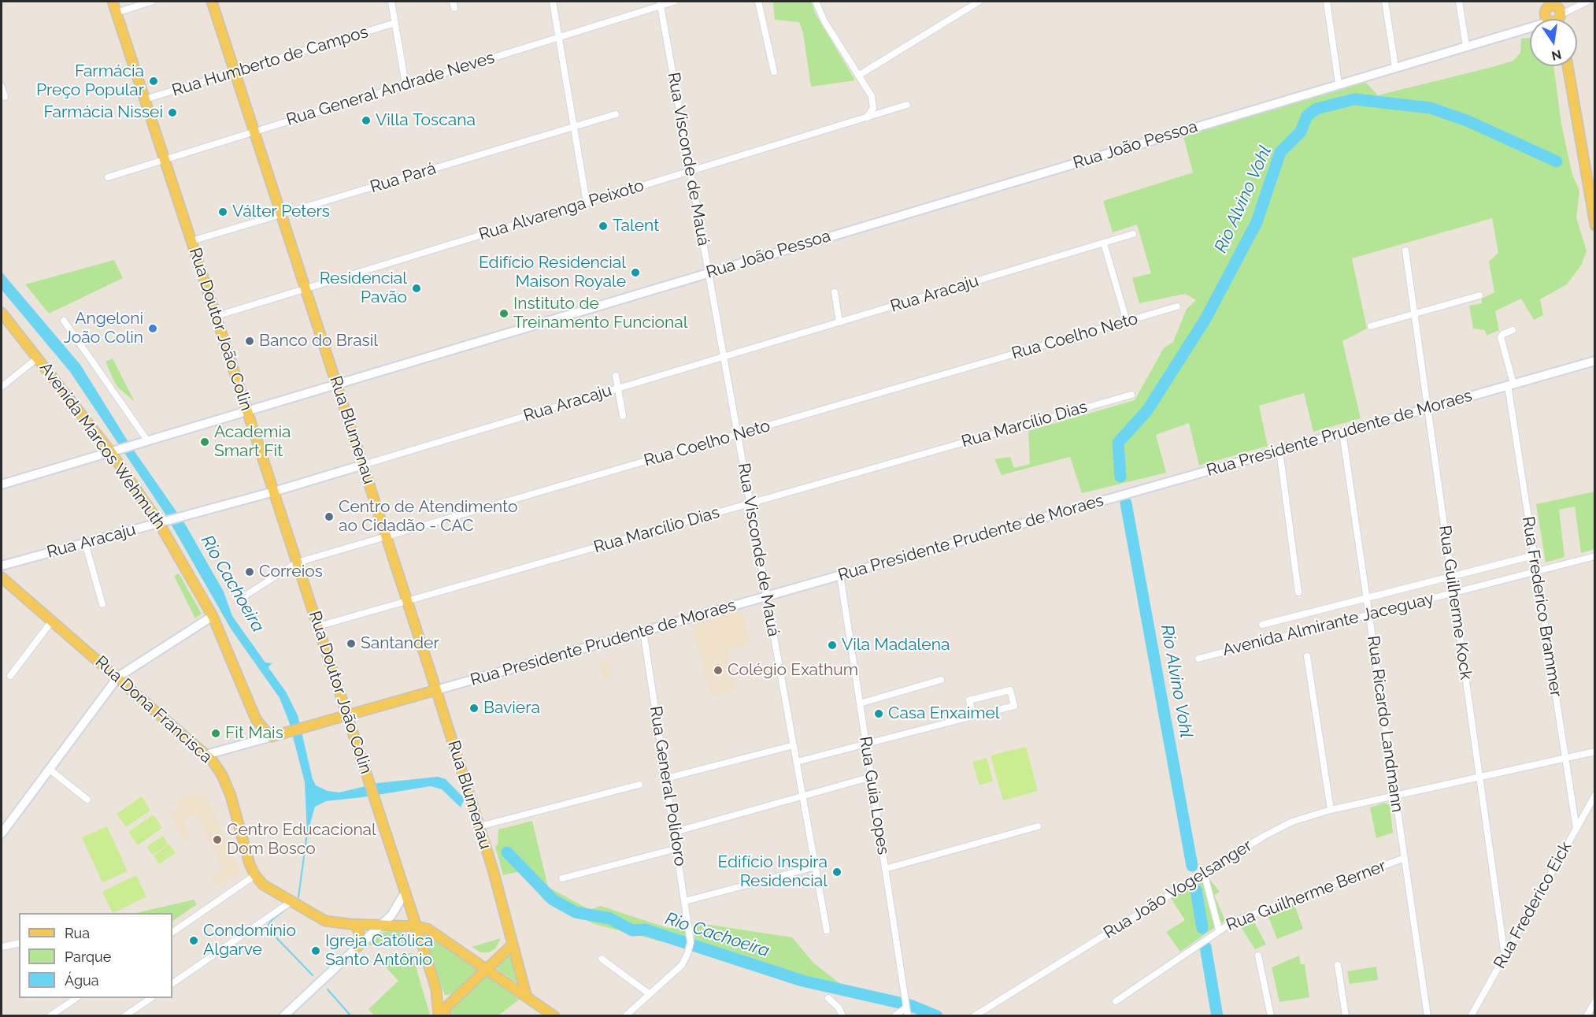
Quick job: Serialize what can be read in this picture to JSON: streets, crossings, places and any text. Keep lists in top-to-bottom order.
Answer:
{
  "streets": {
    "main road": [
      "Rua Doutor João Colin",
      "Rua Blumenau",
      "Rua Presidente Prudente de Moraes",
      "Avenida Marcos Wehmuth",
      "Rua Dona Francisca"
    ],
    "street": [
      "Rua Humberto de Campos",
      "Rua General Andrade Neves",
      "Rua João Pessoa",
      "Rua Visconde de Mauá",
      "Rua Pará",
      "Rua Alvarenga Peixoto",
      "Rua Aracaju",
      "Rua Coelho Neto",
      "Rua Marcílio Dias",
      "Rua Guilherme Kock",
      "Rua Frederico Brammer",
      "Avenida Almirante Jaceguay",
      "Rua Ricardo Landmann",
      "Rua General Polidoro",
      "Rua Guia Lopes",
      "Rua João Vogelsanger",
      "Rua Guilherme Berner",
      "Rua Frederico Eick"
    ]
  },
  "crossings": [
    ["Rua Humberto de Campos", "Rua Doutor João Colin"],
    ["Rua Humberto de Campos", "Rua Blumenau"],
    ["Rua General Andrade Neves", "Rua Visconde de Mauá"],
    ["Rua General Andrade Neves", "Rua Doutor João Colin"],
    ["Rua General Andrade Neves", "Rua Blumenau"],
    ["Rua João Pessoa", "Rua Visconde de Mauá"],
    ["Rua João Pessoa", "Rua Doutor João Colin"],
    ["Rua João Pessoa", "Rua Blumenau"],
    ["Rua João Pessoa", "Avenida Marcos Wehmuth"],
    ["Rua Visconde de Mauá", "Rua Alvarenga Peixoto"],
    ["Rua Visconde de Mauá", "Rua Aracaju"],
    ["Rua Visconde de Mauá", "Rua Coelho Neto"],
    ["Rua Visconde de Mauá", "Rua Marcílio Dias"],
    ["Rua Visconde de Mauá", "Rua Presidente Prudente de Moraes"],
    ["Rua Pará", "Rua Doutor João Colin"],
    ["Rua Pará", "Rua Blumenau"],
    ["Rua Alvarenga Peixoto", "Rua Doutor João Colin"],
    ["Rua Alvarenga Peixoto", "Rua Blumenau"],
    ["Rua Aracaju", "Rua Doutor João Colin"],
    ["Rua Aracaju", "Rua Blumenau"],
    ["Rua Aracaju", "Avenida Marcos Wehmuth"],
    ["Rua Doutor João Colin", "Rua Coelho Neto"],
    ["Rua Doutor João Colin", "Rua Marcílio Dias"],
    ["Rua Doutor João Colin", "Rua Presidente Prudente de Moraes"],
    ["Rua Coelho Neto", "Rua Blumenau"],
    ["Rua Marcílio Dias", "Rua Blumenau"],
    ["Rua Blumenau", "Rua Presidente Prudente de Moraes"],
    ["Rua Presidente Prudente de Moraes", "Avenida Marcos Wehmuth"],
    ["Rua Presidente Prudente de Moraes", "Rua Guilherme Kock"],
    ["Rua Presidente Prudente de Moraes", "Rua Frederico Brammer"],
    ["Rua Presidente Prudente de Moraes", "Rua Ricardo Landmann"],
    ["Rua Presidente Prudente de Moraes", "Rua General Polidoro"],
    ["Rua Presidente Prudente de Moraes", "Rua Guia Lopes"],
    ["Rua Guilherme Kock", "Avenida Almirante Jaceguay"],
    ["Rua Guilherme Kock", "Rua João Vogelsanger"],
    ["Rua Guilherme Kock", "Rua Frederico Eick"],
    ["Rua Frederico Brammer", "Avenida Almirante Jaceguay"],
    ["Rua Frederico Brammer", "Rua João Vogelsanger"],
    ["Rua Frederico Brammer", "Rua Frederico Eick"],
    ["Avenida Almirante Jaceguay", "Rua Ricardo Landmann"],
    ["Rua Ricardo Landmann", "Rua João Vogelsanger"],
    ["Rua Ricardo Landmann", "Rua Guilherme Berner"]
  ],
  "water": ["Rio Alvino Vohl", "Rio Cachoeira"],
  "places": [
    "Farmácia Preço Popular",
    "Farmácia Nissei",
    "Villa Toscana",
    "Válter Peters",
    "Talent",
    "Edifício Residencial Maison Royale",
    "Residencial Pavão",
    "Instituto de Treinamento Funcional",
    "Angeloni João Colin",
    "Banco do Brasil",
    "Academia Smart Fit",
    "Centro de Atendimento ao Cidadão - CAC",
    "Correios",
    "Santander",
    "Vila Madalena",
    "Colégio Exathum",
    "Baviera",
    "Casa Enxaimel",
    "Fit Mais",
    "Centro Educacional Dom Bosco",
    "Edifício Inspira Residencial",
    "Condomínio Algarve",
    "Igreja Católica Santo Antônio"
  ],
  "legend": ["Rua", "Parque", "Água"],
  "north": "bottom"
}
